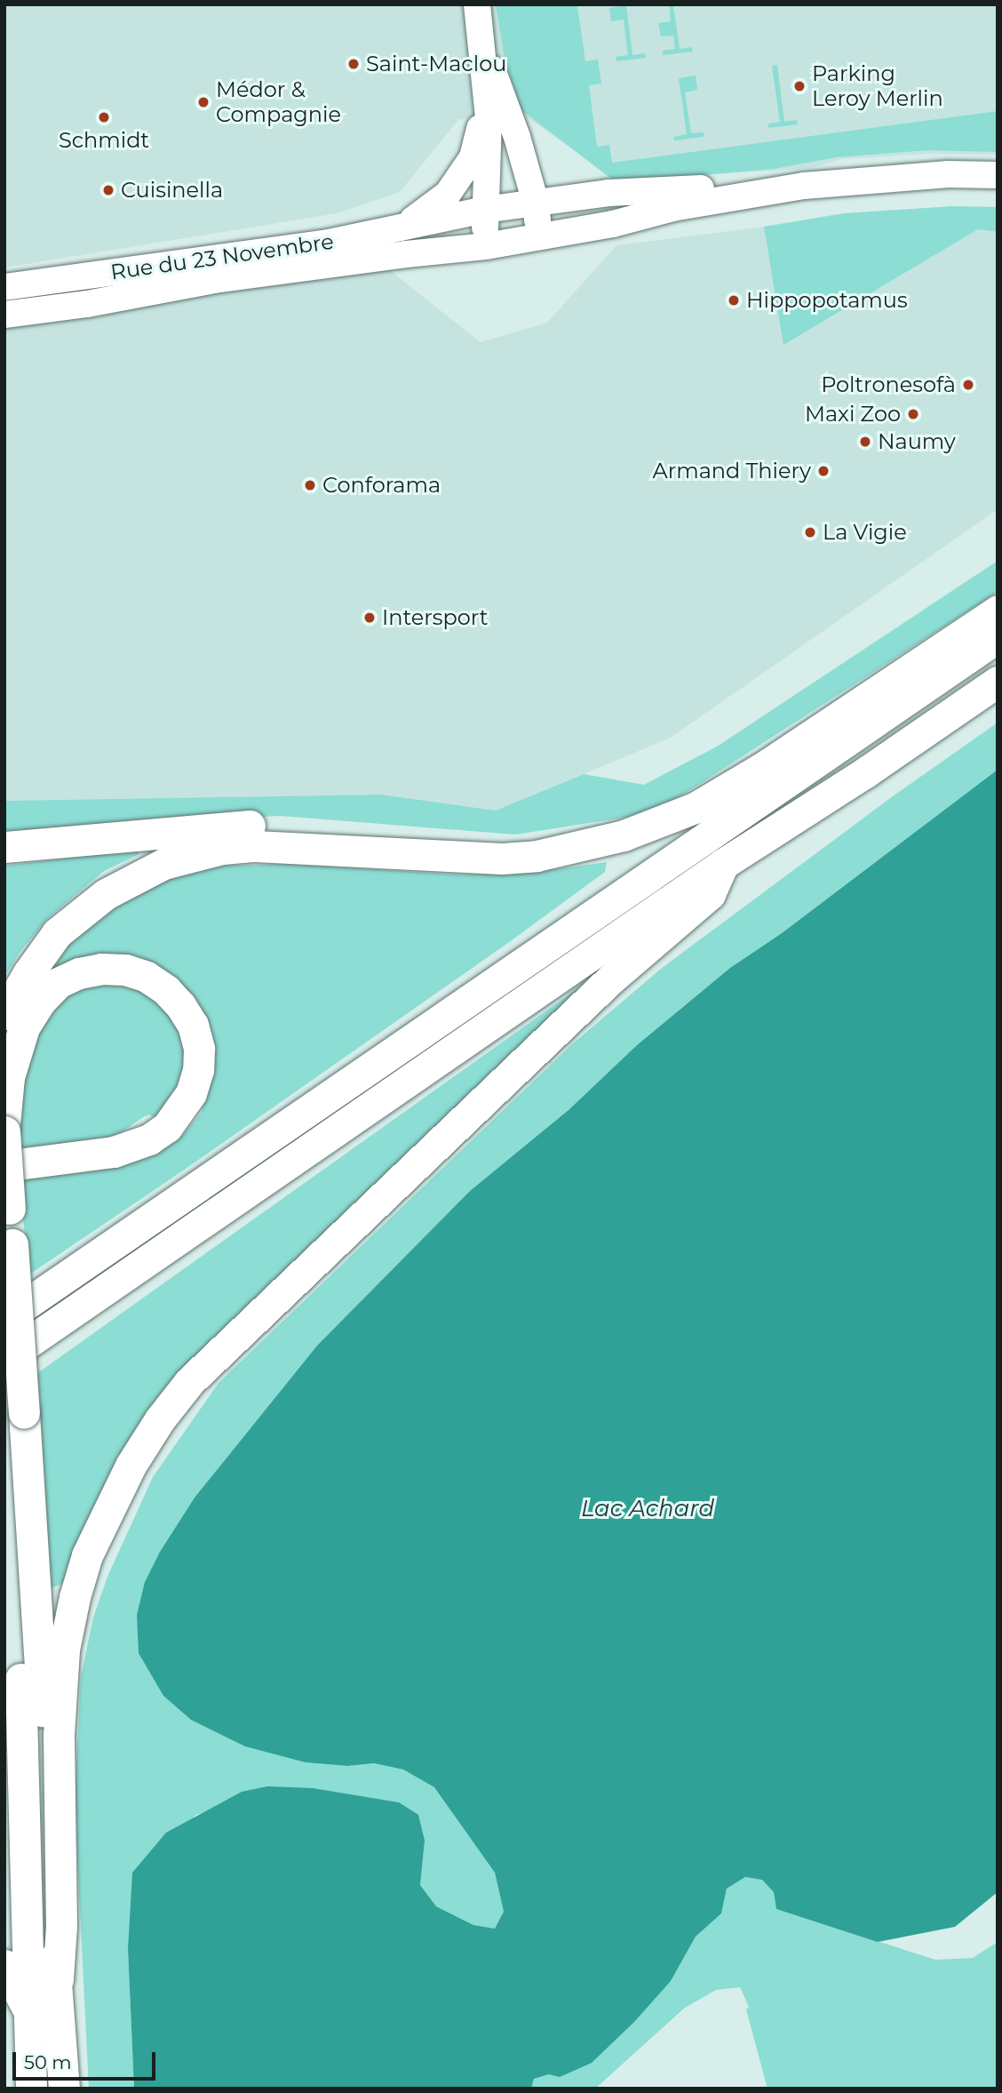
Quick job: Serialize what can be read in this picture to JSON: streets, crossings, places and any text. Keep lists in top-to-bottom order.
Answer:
{
  "streets": {
    "main road": ["Rue du 23 Novembre"]
  },
  "water": ["Lac Achard"],
  "places": [
    "Saint-Maclou",
    "Parking Leroy Merlin",
    "Médor & Compagnie",
    "Schmidt",
    "Cuisinella",
    "Hippopotamus",
    "Poltronesofà",
    "Maxi Zoo",
    "Naumy",
    "Armand Thiery",
    "Conforama",
    "La Vigie",
    "Intersport"
  ],
  "scale_bar": "50 m"
}
